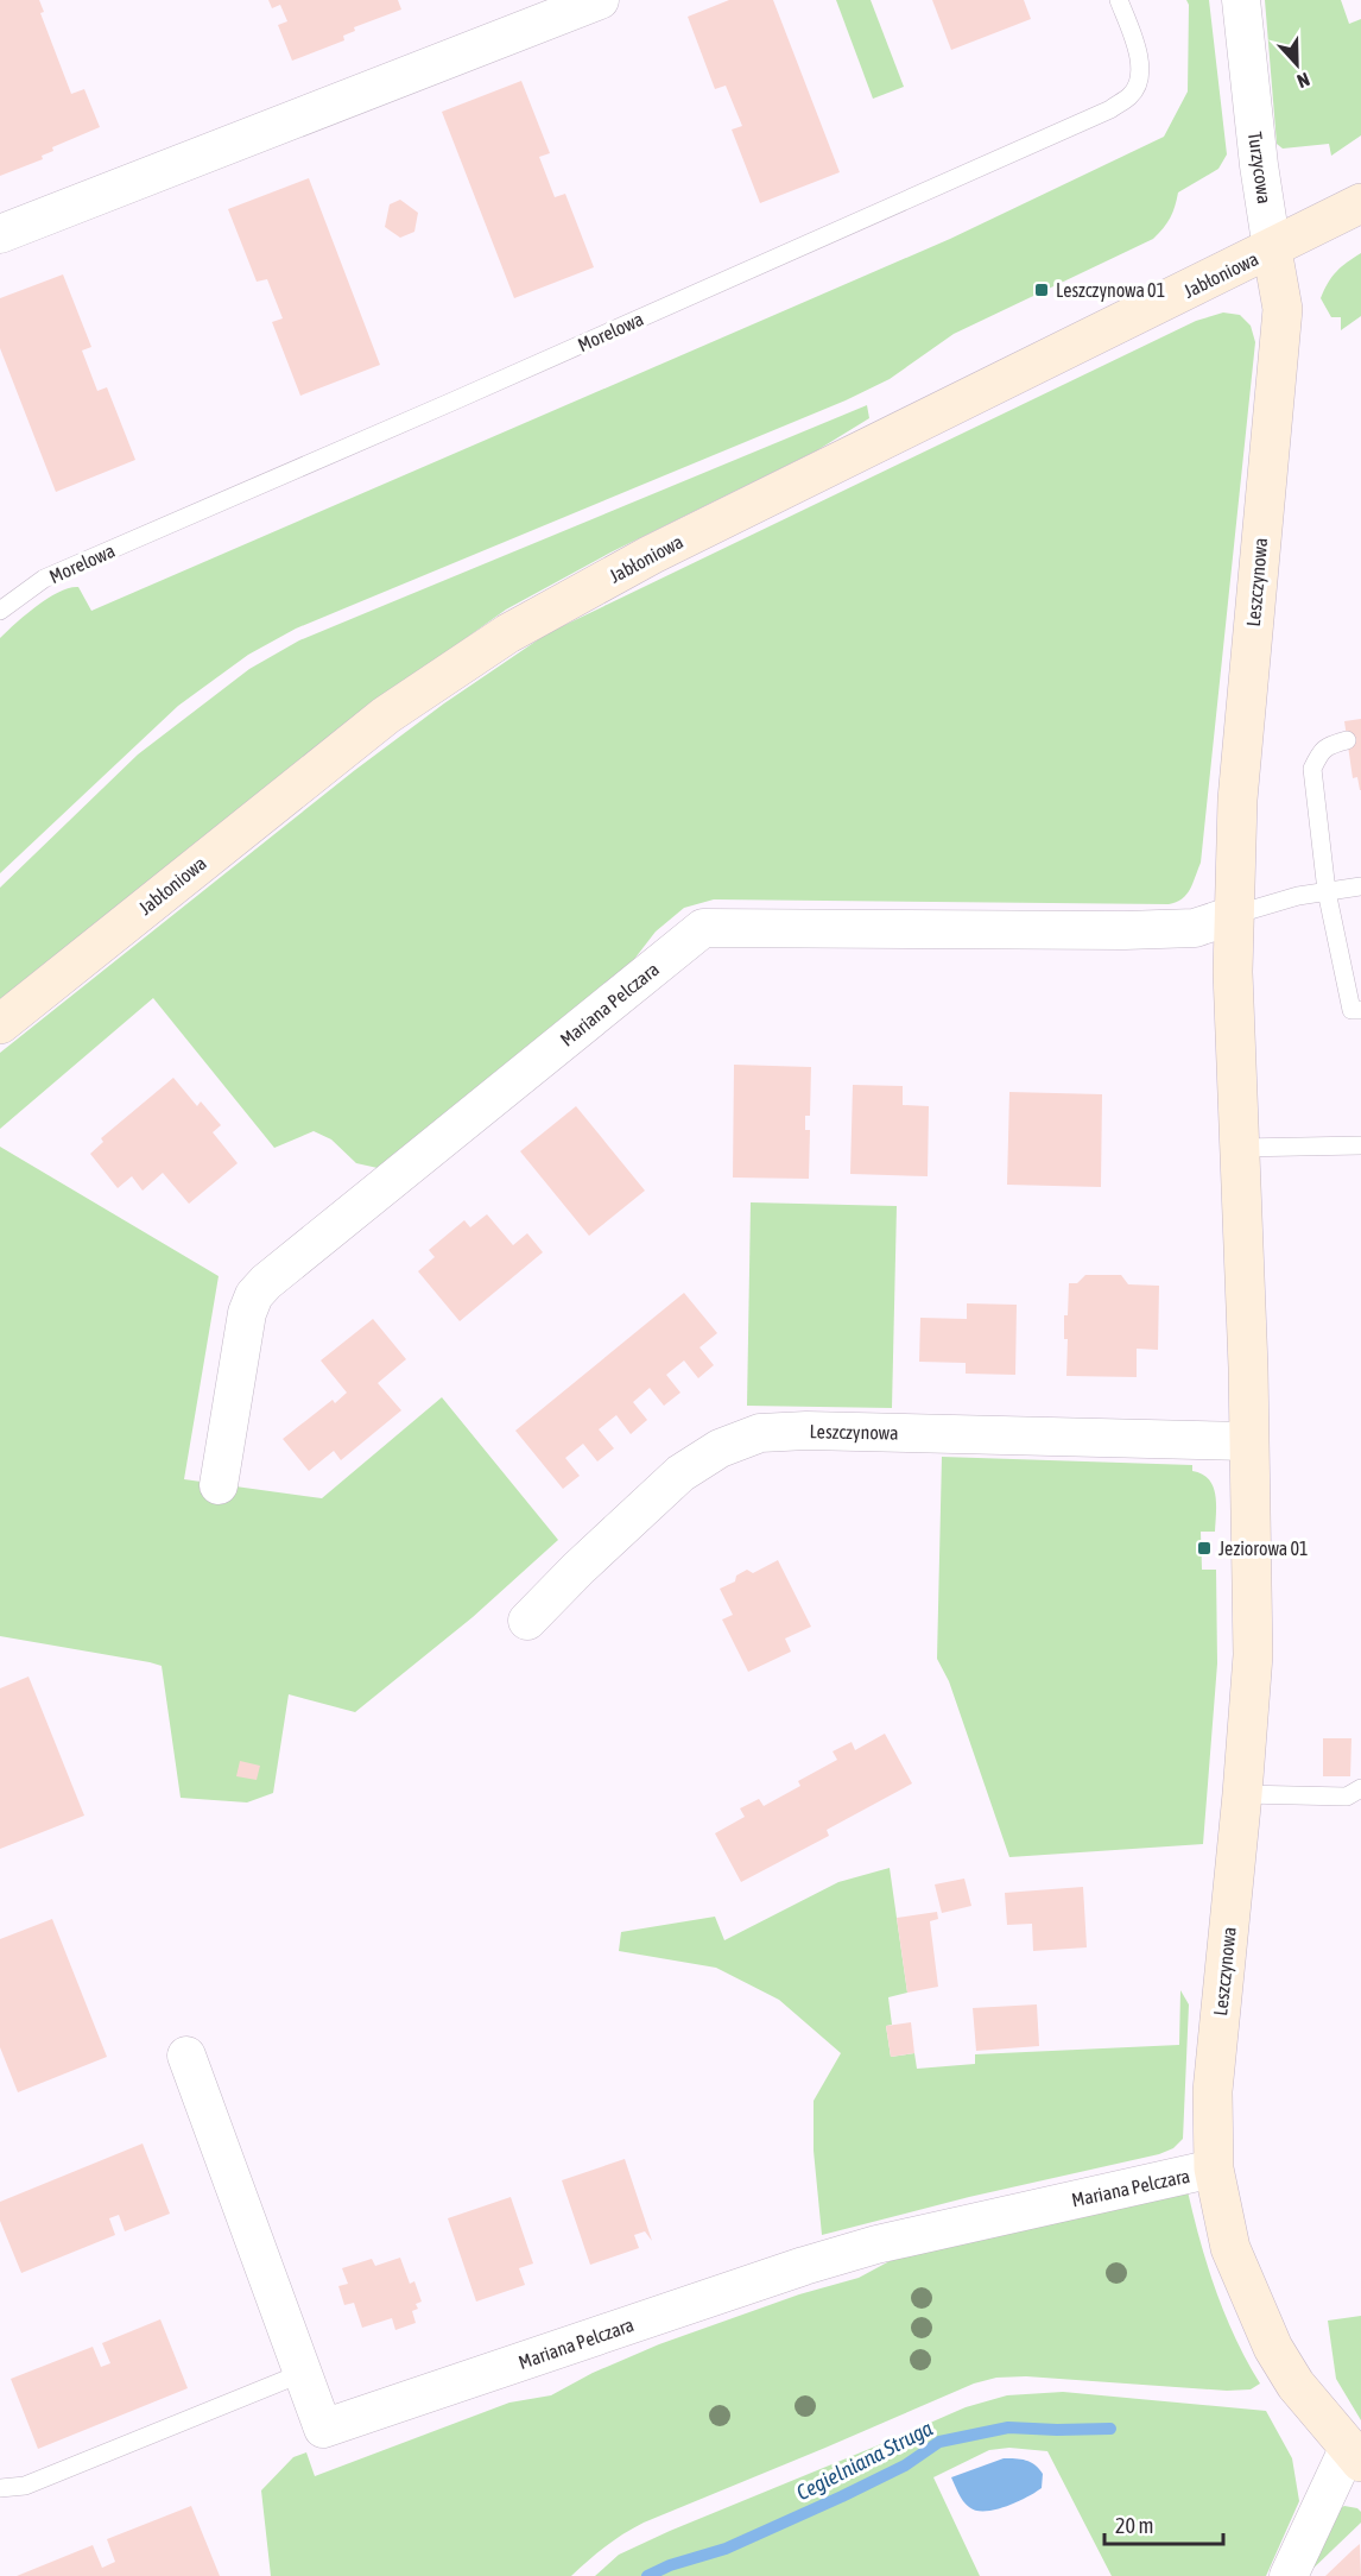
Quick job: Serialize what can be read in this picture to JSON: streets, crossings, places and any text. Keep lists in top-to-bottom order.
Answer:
{
  "streets": {
    "street": [
      "Turzycowa",
      "Jabłoniowa",
      "Leszczynowa",
      "Mariana Pelczara"
    ],
    "lane": ["Morelowa"]
  },
  "crossings": [
    ["Turzycowa", "Jabłoniowa"],
    ["Turzycowa", "Leszczynowa"],
    ["Jabłoniowa", "Leszczynowa"],
    ["Leszczynowa", "Mariana Pelczara"]
  ],
  "water": ["Cegielniana Struga"],
  "places": {
    "transit": ["Leszczynowa 01", "Jeziorowa 01"]
  },
  "scale_bar": "20 m",
  "north": "bottom"
}
